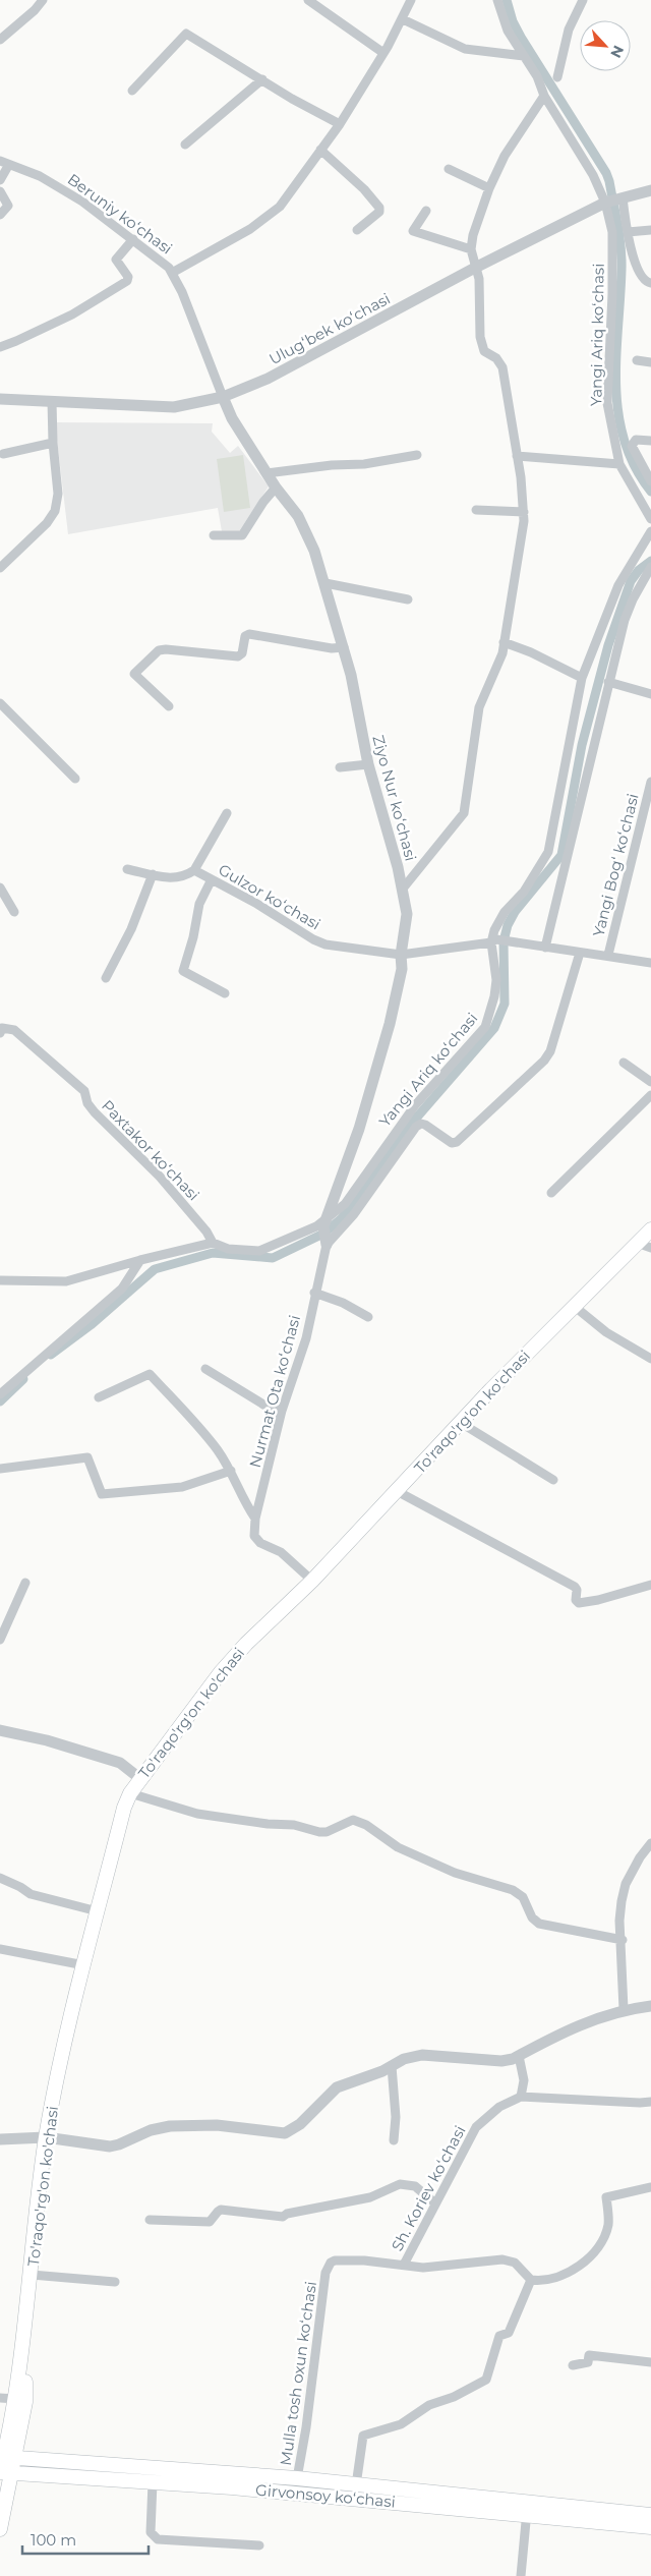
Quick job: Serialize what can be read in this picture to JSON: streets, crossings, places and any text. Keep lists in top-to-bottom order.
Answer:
{
  "streets": {
    "main road": ["To'raqo'rg'on ko'chasi", "Girvonsoy koʻchasi"],
    "street": [
      "Beruniy koʻchasi",
      "Ulugʻbek koʻchasi",
      "Yangi Ariq koʻchasi",
      "Ziyo Nur koʻchasi",
      "Yangi Bogʻ koʻchasi",
      "Gulzor koʻchasi",
      "Paxtakor koʻchasi",
      "Nurmat Ota koʻchasi",
      "Sh. Koriev koʻchasi",
      "Mulla tosh oxun koʻchasi"
    ]
  },
  "crossings": [
    ["Beruniy koʻchasi", "Ulugʻbek koʻchasi"],
    ["Beruniy koʻchasi", "Ziyo Nur koʻchasi"],
    ["Ulugʻbek koʻchasi", "Yangi Ariq koʻchasi"],
    ["Ulugʻbek koʻchasi", "Ziyo Nur koʻchasi"],
    ["Yangi Ariq koʻchasi", "Ziyo Nur koʻchasi"],
    ["Yangi Ariq koʻchasi", "Gulzor koʻchasi"],
    ["Yangi Ariq koʻchasi", "Paxtakor koʻchasi"],
    ["Ziyo Nur koʻchasi", "Gulzor koʻchasi"],
    ["Yangi Bogʻ koʻchasi", "Gulzor koʻchasi"],
    ["Gulzor koʻchasi", "Nurmat Ota koʻchasi"],
    ["Nurmat Ota koʻchasi", "To'raqo'rg'on ko'chasi"],
    ["To'raqo'rg'on ko'chasi", "Girvonsoy koʻchasi"],
    ["Sh. Koriev koʻchasi", "Mulla tosh oxun koʻchasi"],
    ["Mulla tosh oxun koʻchasi", "Girvonsoy koʻchasi"]
  ],
  "scale_bar": "100 m",
  "north": "bottom right"
}
